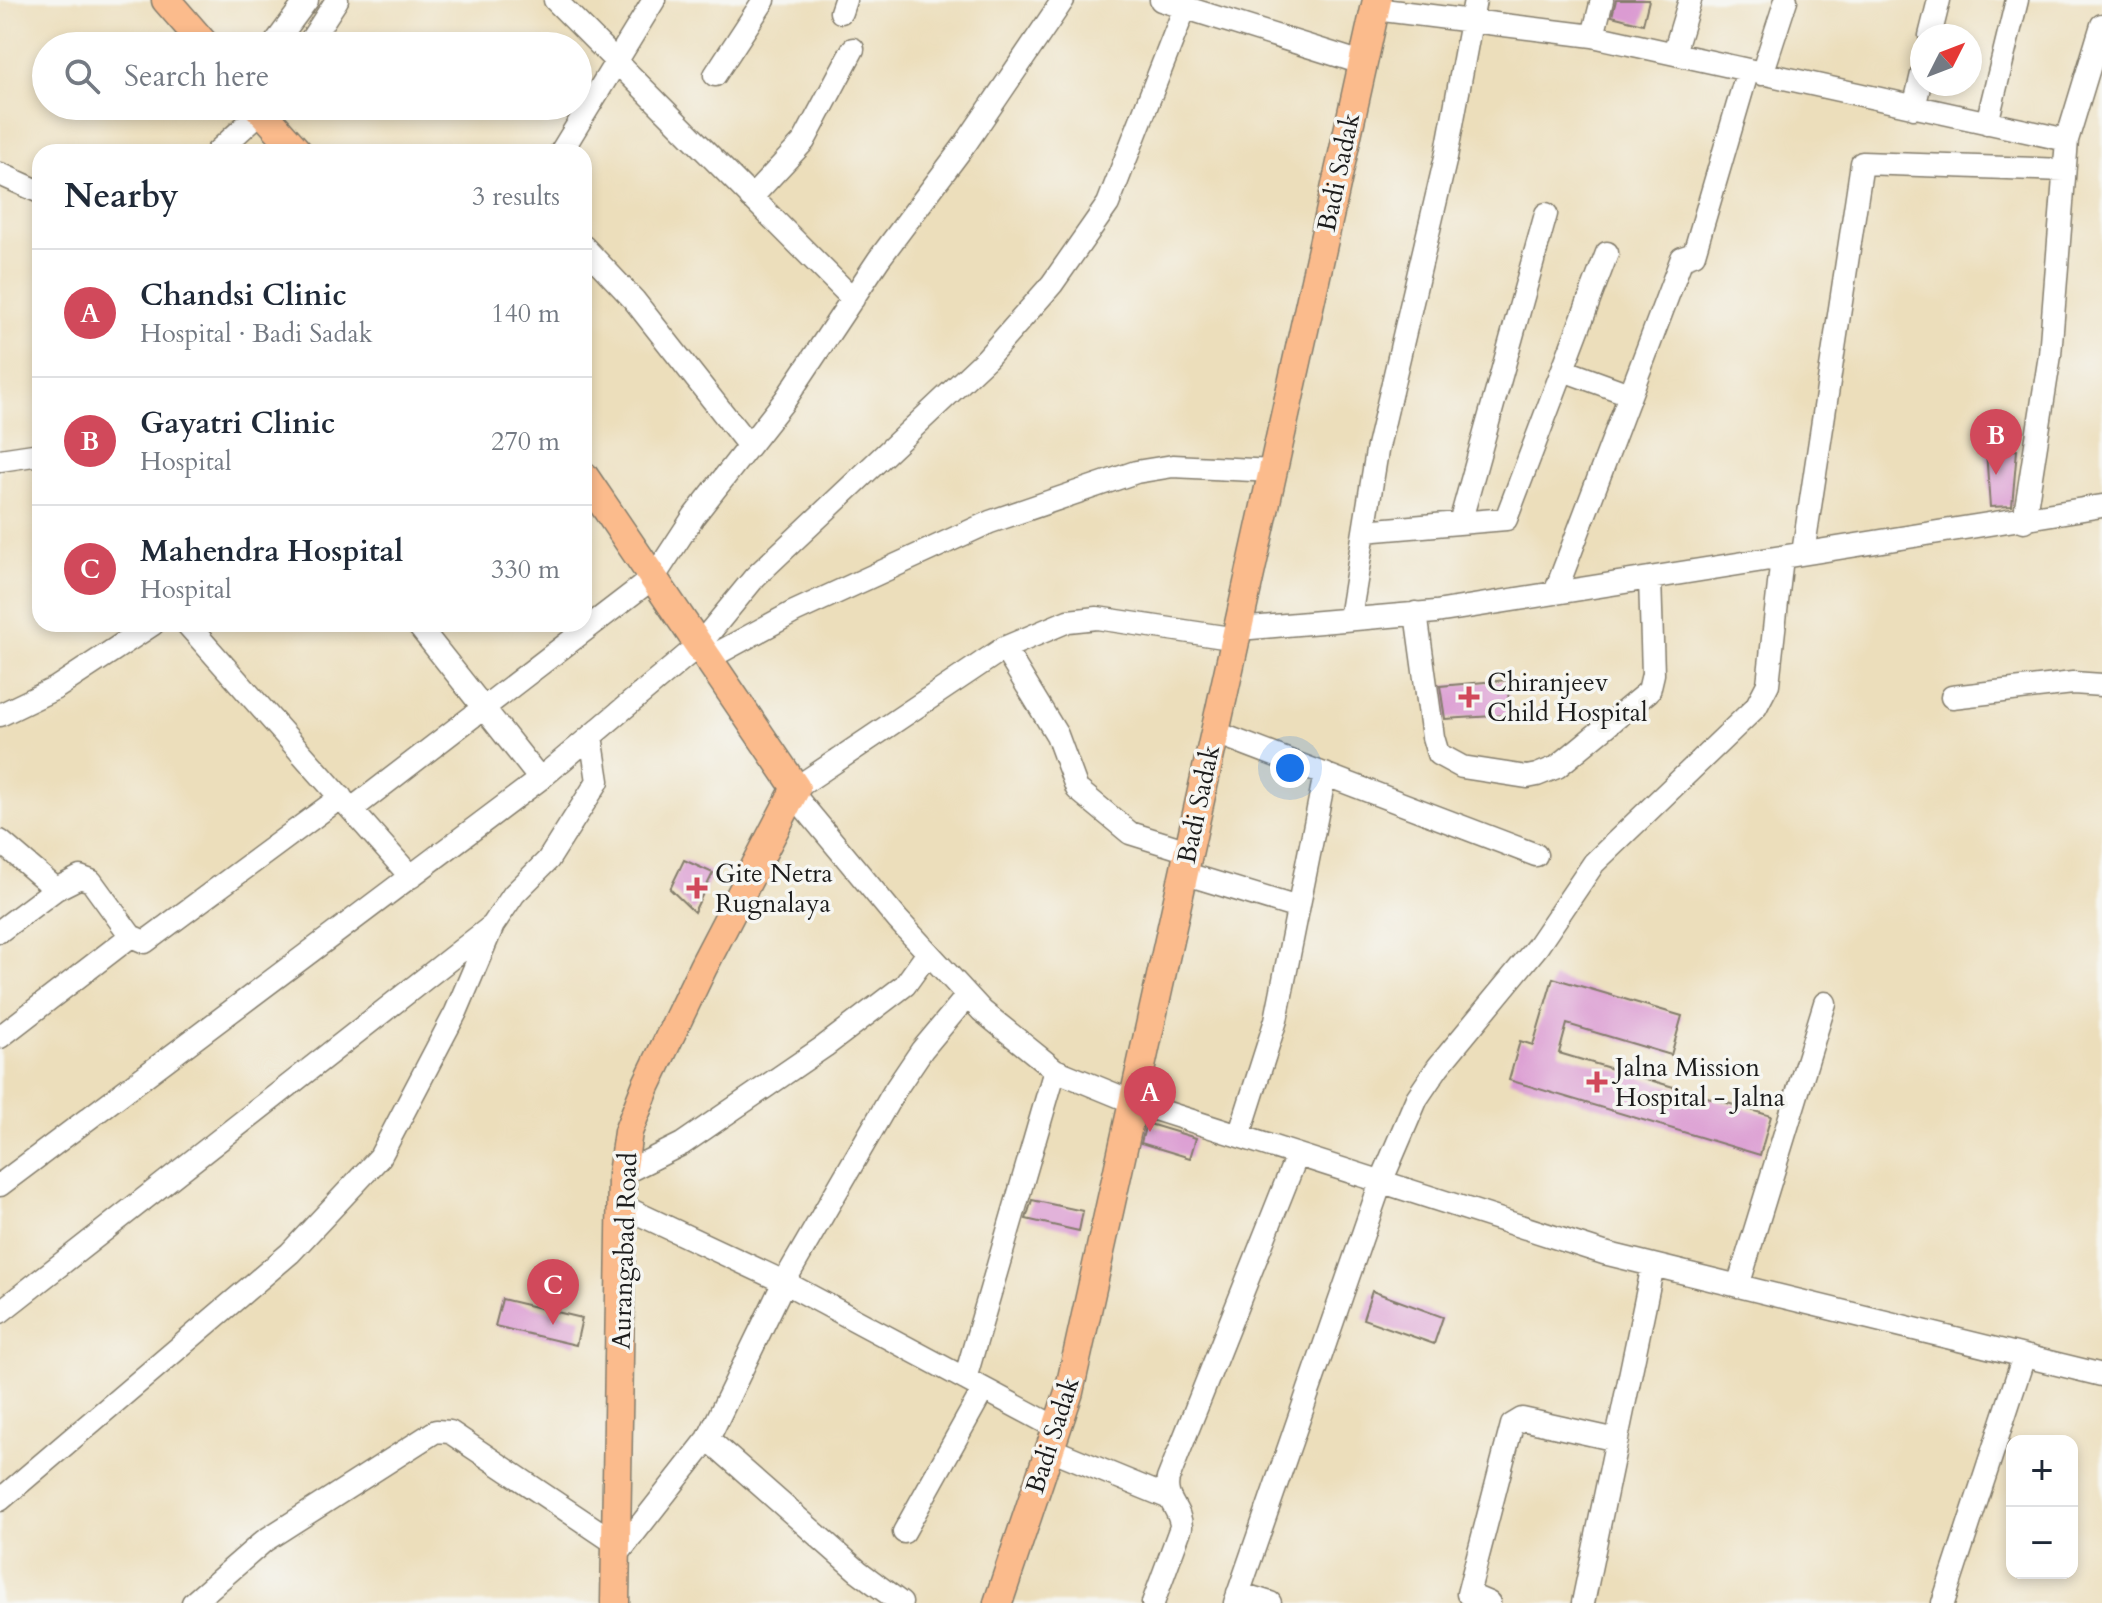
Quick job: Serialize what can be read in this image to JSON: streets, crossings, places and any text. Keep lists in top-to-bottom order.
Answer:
{
  "streets": {
    "main road": ["Badi Sadak", "Aurangabad Road"]
  },
  "places": {
    "health": ["Chiranjeev Child Hospital", "Gite Netra Rugnalaya", "Jalna Mission Hospital - Jalna"]
  },
  "north": "top right",
  "page": {
    "search": "Search here",
    "heading": ["Nearby", "3 results"],
    "list": [
      {
        "mark": "A",
        "name": "Chandsi Clinic",
        "note": "Hospital · Badi Sadak",
        "value": "140 m"
      },
      {
        "mark": "B",
        "name": "Gayatri Clinic",
        "note": "Hospital",
        "value": "270 m"
      },
      {
        "mark": "C",
        "name": "Mahendra Hospital",
        "note": "Hospital",
        "value": "330 m"
      }
    ],
    "pins": ["B", "A", "C"],
    "map_buttons": ["+", "−"]
  }
}
